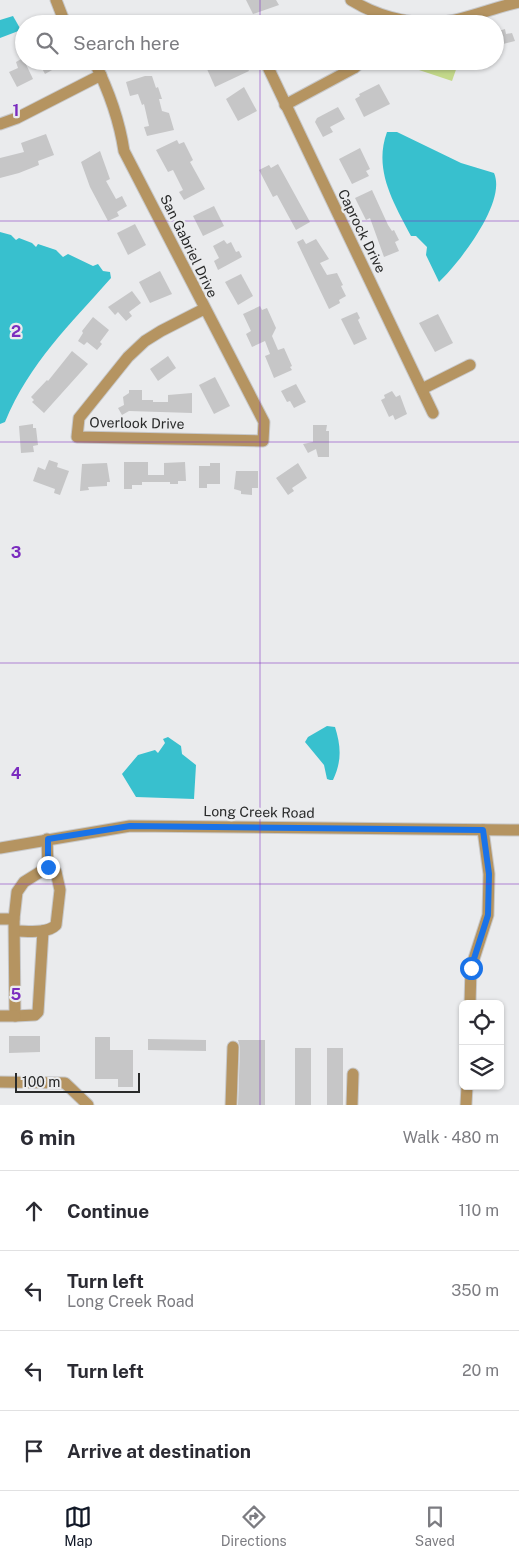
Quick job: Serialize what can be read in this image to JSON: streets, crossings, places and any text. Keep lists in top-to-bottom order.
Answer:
{
  "streets": {
    "street": [
      "Caprock Drive",
      "San Gabriel Drive",
      "Overlook Drive",
      "Long Creek Road"
    ]
  },
  "crossings": [
    ["San Gabriel Drive", "Overlook Drive"]
  ],
  "scale_bar": "100 m",
  "page": {
    "search": "Search here",
    "scale": "100 m",
    "heading": ["6 min", "Walk · 480 m"],
    "list": [
      ["Continue", "110 m"],
      ["Turn left", "Long Creek Road", "350 m"],
      ["Turn left", "20 m"],
      "Arrive at destination"
    ],
    "nav": ["Map", "Directions", "Saved"]
  },
  "grid": {
    "rows": [
      "1",
      "2",
      "3",
      "4",
      "5"
    ]
  }
}
